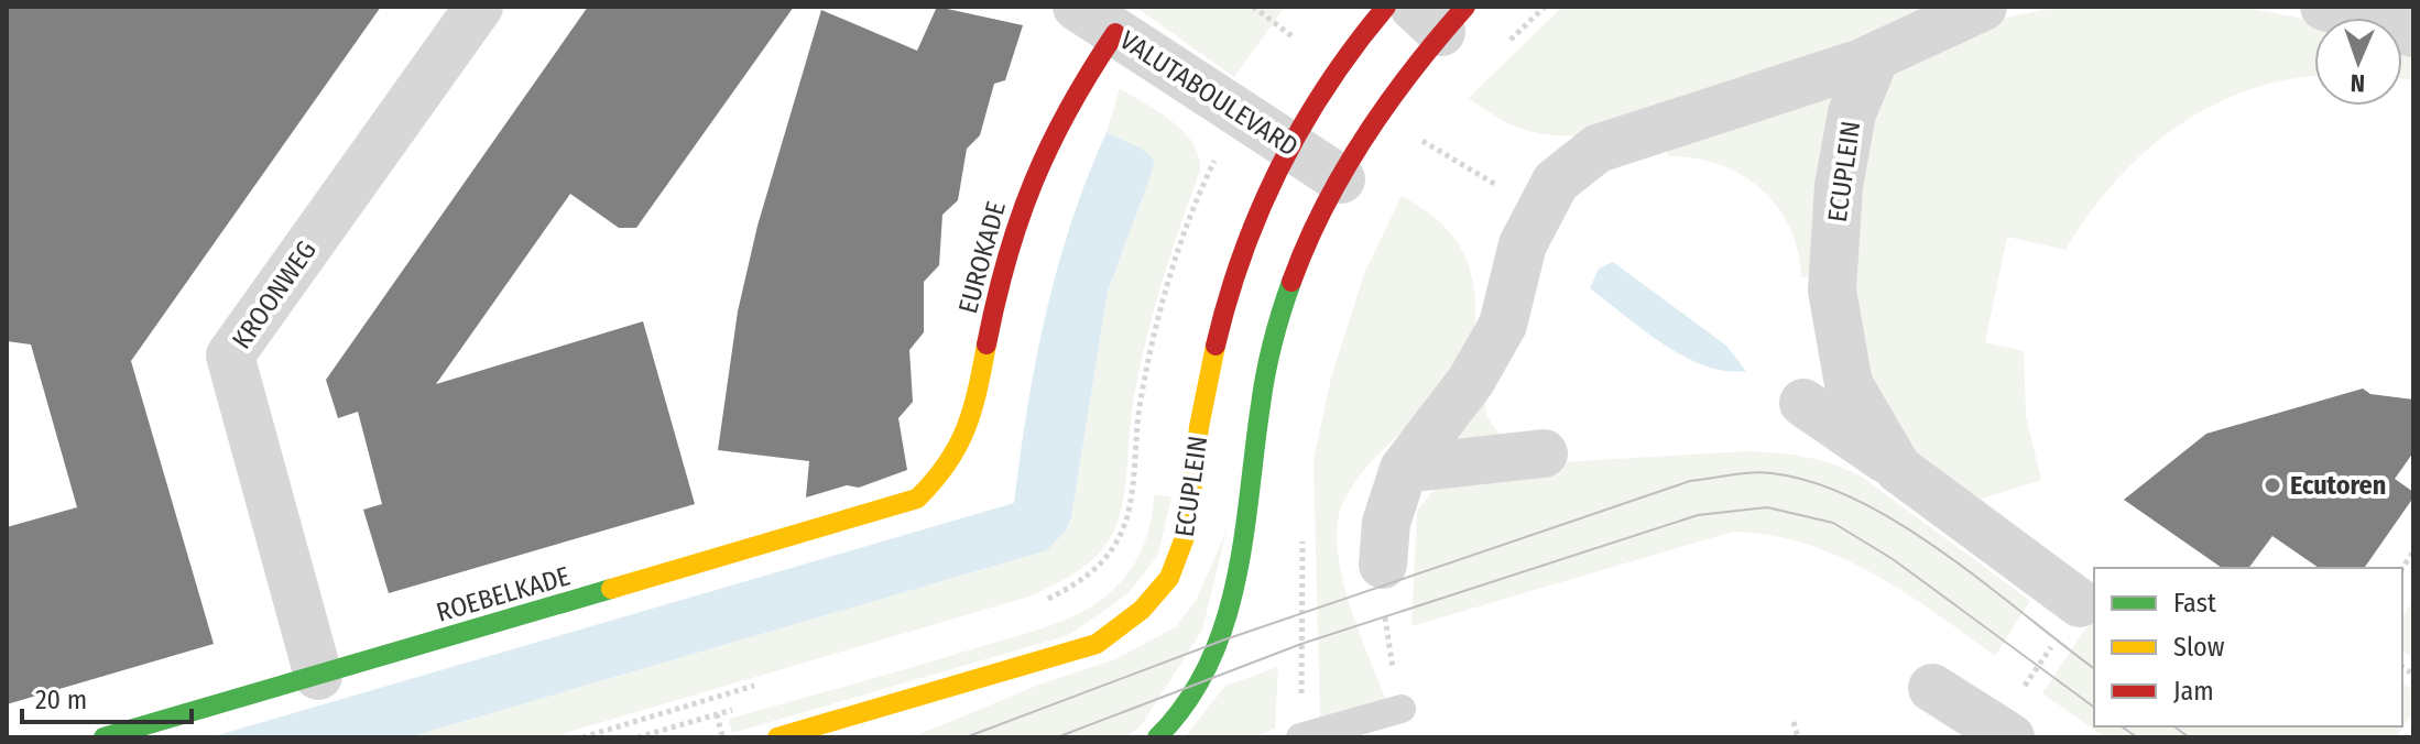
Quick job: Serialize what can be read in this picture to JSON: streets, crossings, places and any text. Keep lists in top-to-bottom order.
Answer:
{
  "streets": {
    "main road": ["ECUPLEIN", "EUROKADE", "ROEBELKADE"],
    "street": ["VALUTABOULEVARD", "KROONWEG"]
  },
  "crossings": [
    ["VALUTABOULEVARD", "ECUPLEIN"],
    ["VALUTABOULEVARD", "EUROKADE"],
    ["EUROKADE", "ROEBELKADE"],
    ["KROONWEG", "ROEBELKADE"]
  ],
  "places": ["Ecutoren"],
  "legend": ["Fast", "Slow", "Jam"],
  "scale_bar": "20 m",
  "north": "bottom"
}
